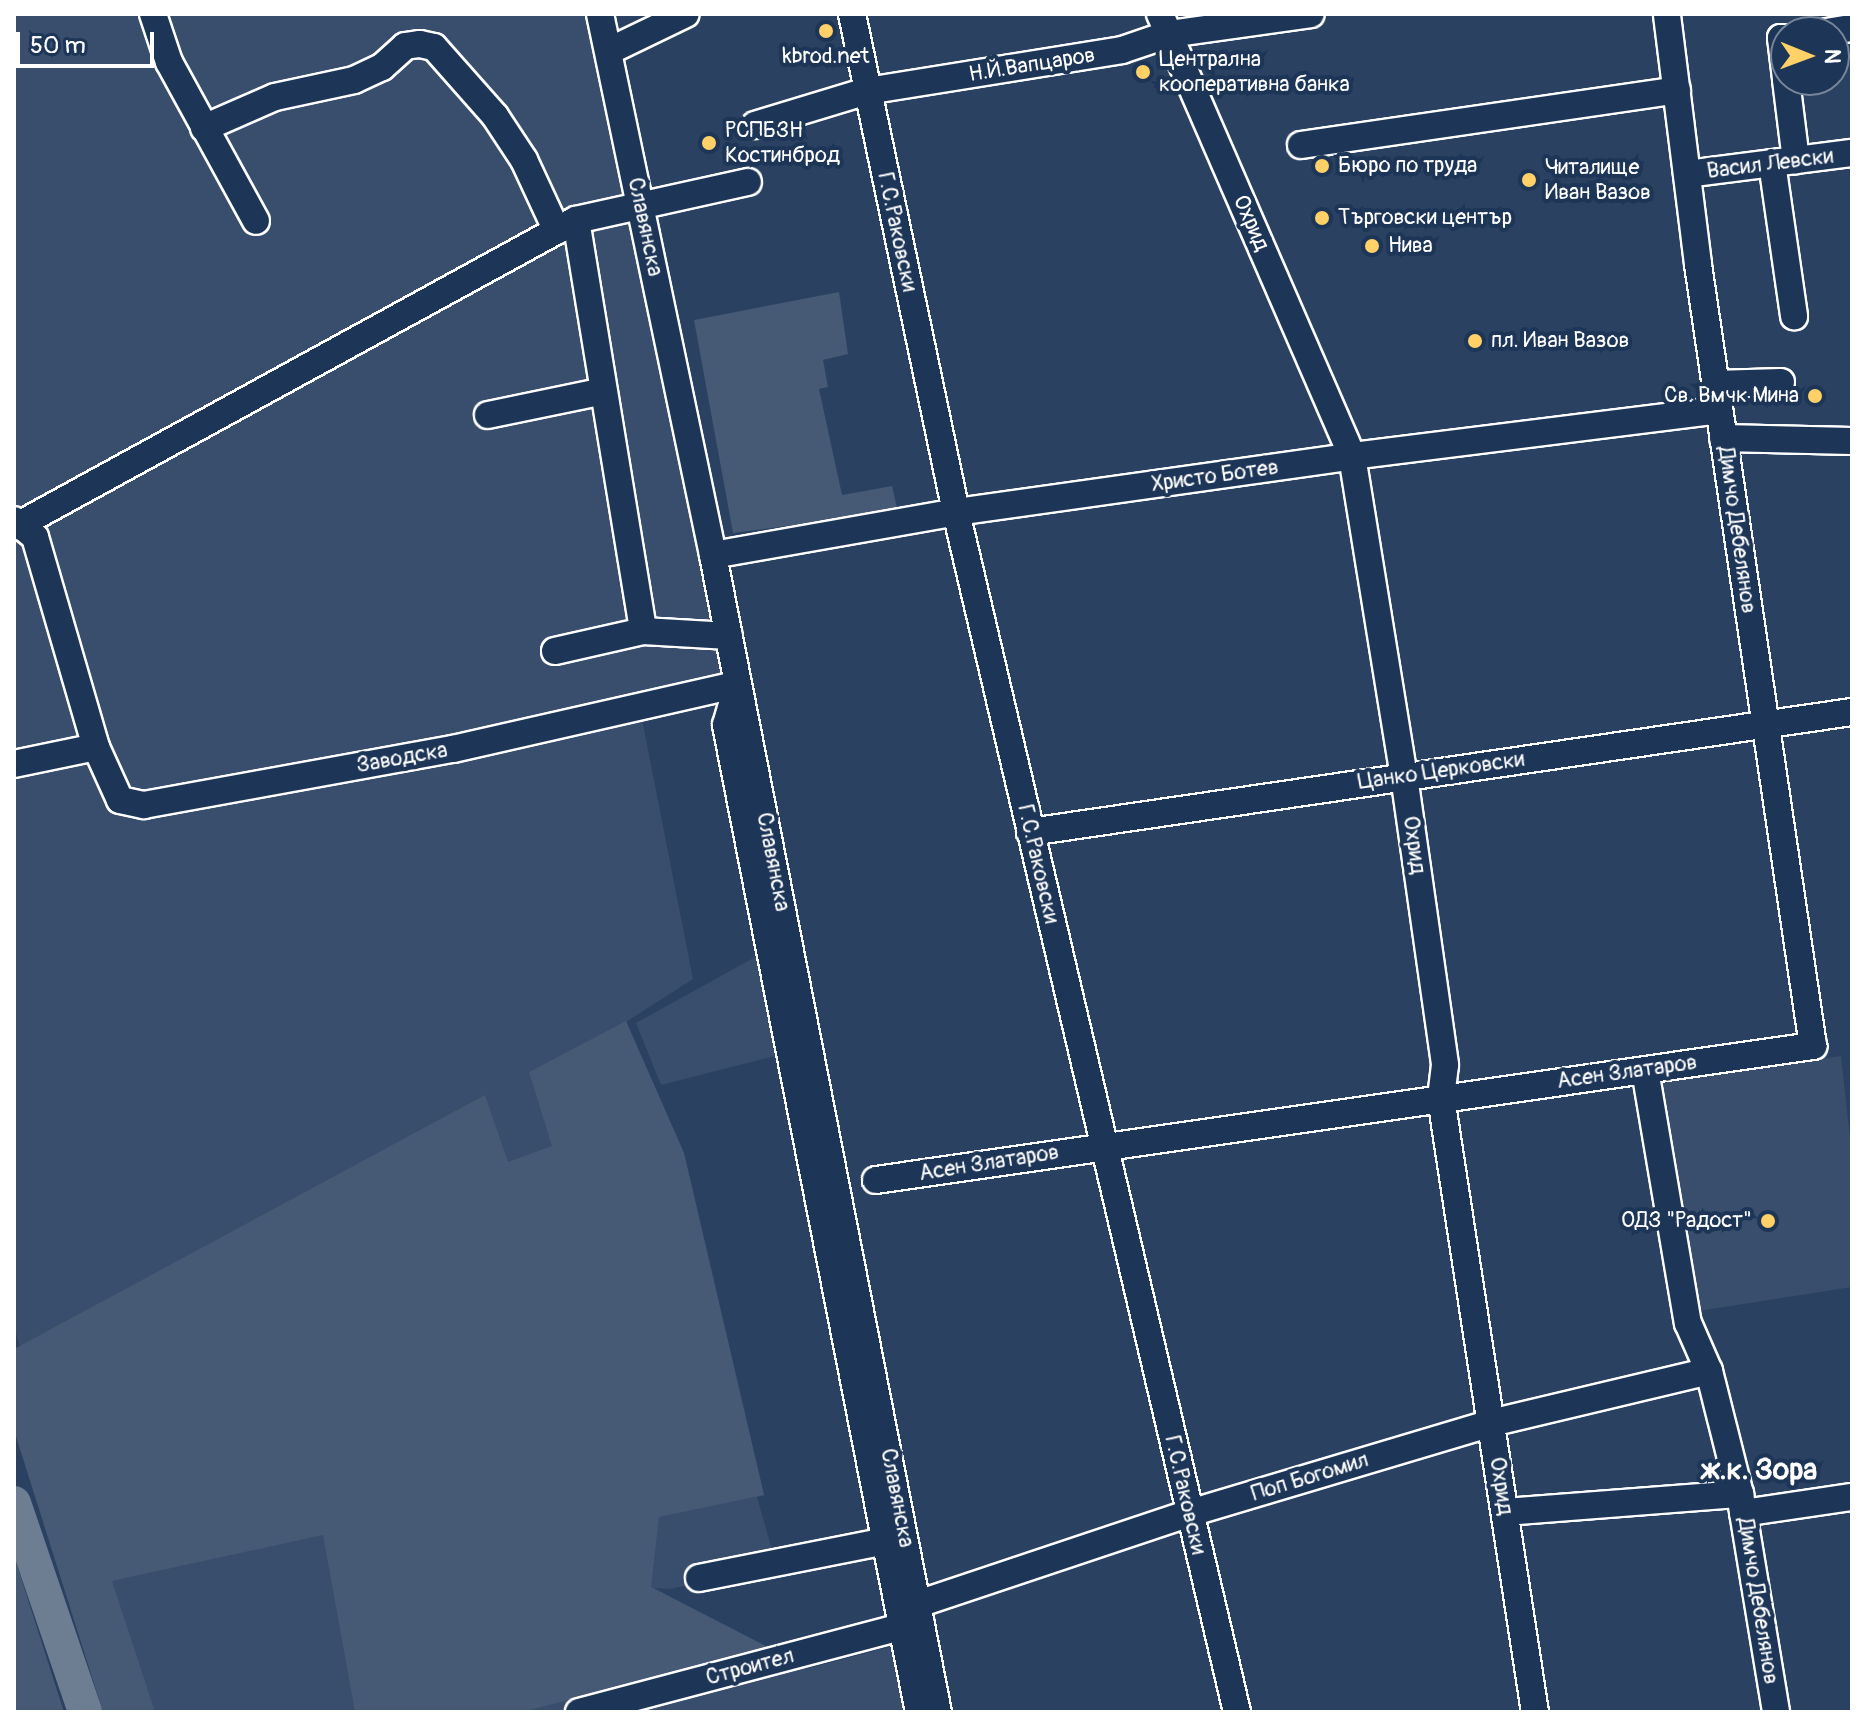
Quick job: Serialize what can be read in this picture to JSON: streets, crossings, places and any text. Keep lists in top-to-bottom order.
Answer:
{
  "streets": {
    "street": [
      "Н.Й.Вапцаров",
      "Васил Левски",
      "Охрид",
      "Славянска",
      "Г.С.Раковски",
      "Христо Ботев",
      "Димчо Дебелянов",
      "Заводска",
      "Цанко Церковски",
      "Асен Златаров",
      "Поп Богомил",
      "Строител"
    ]
  },
  "crossings": [
    ["Н.Й.Вапцаров", "Охрид"],
    ["Н.Й.Вапцаров", "Г.С.Раковски"],
    ["Васил Левски", "Димчо Дебелянов"],
    ["Охрид", "Христо Ботев"],
    ["Охрид", "Цанко Церковски"],
    ["Охрид", "Асен Златаров"],
    ["Охрид", "Поп Богомил"],
    ["Славянска", "Христо Ботев"],
    ["Славянска", "Заводска"],
    ["Славянска", "Поп Богомил"],
    ["Славянска", "Строител"],
    ["Г.С.Раковски", "Христо Ботев"],
    ["Г.С.Раковски", "Цанко Церковски"],
    ["Г.С.Раковски", "Асен Златаров"],
    ["Г.С.Раковски", "Поп Богомил"],
    ["Христо Ботев", "Димчо Дебелянов"],
    ["Димчо Дебелянов", "Цанко Церковски"],
    ["Димчо Дебелянов", "Асен Златаров"],
    ["Димчо Дебелянов", "Поп Богомил"],
    ["Поп Богомил", "Строител"]
  ],
  "districts": ["ж.к. Зора"],
  "places": [
    "kbrod.net",
    "Централна кооперативна банка",
    "РСПБЗН Костинброд",
    "Бюро по труда",
    "Читалище Иван Вазов",
    "Търговски център",
    "Нива",
    "пл. Иван Вазов",
    "Св. Вмчк Мина",
    "ОДЗ \"Радост\""
  ],
  "scale_bar": "50 m",
  "north": "right"
}
